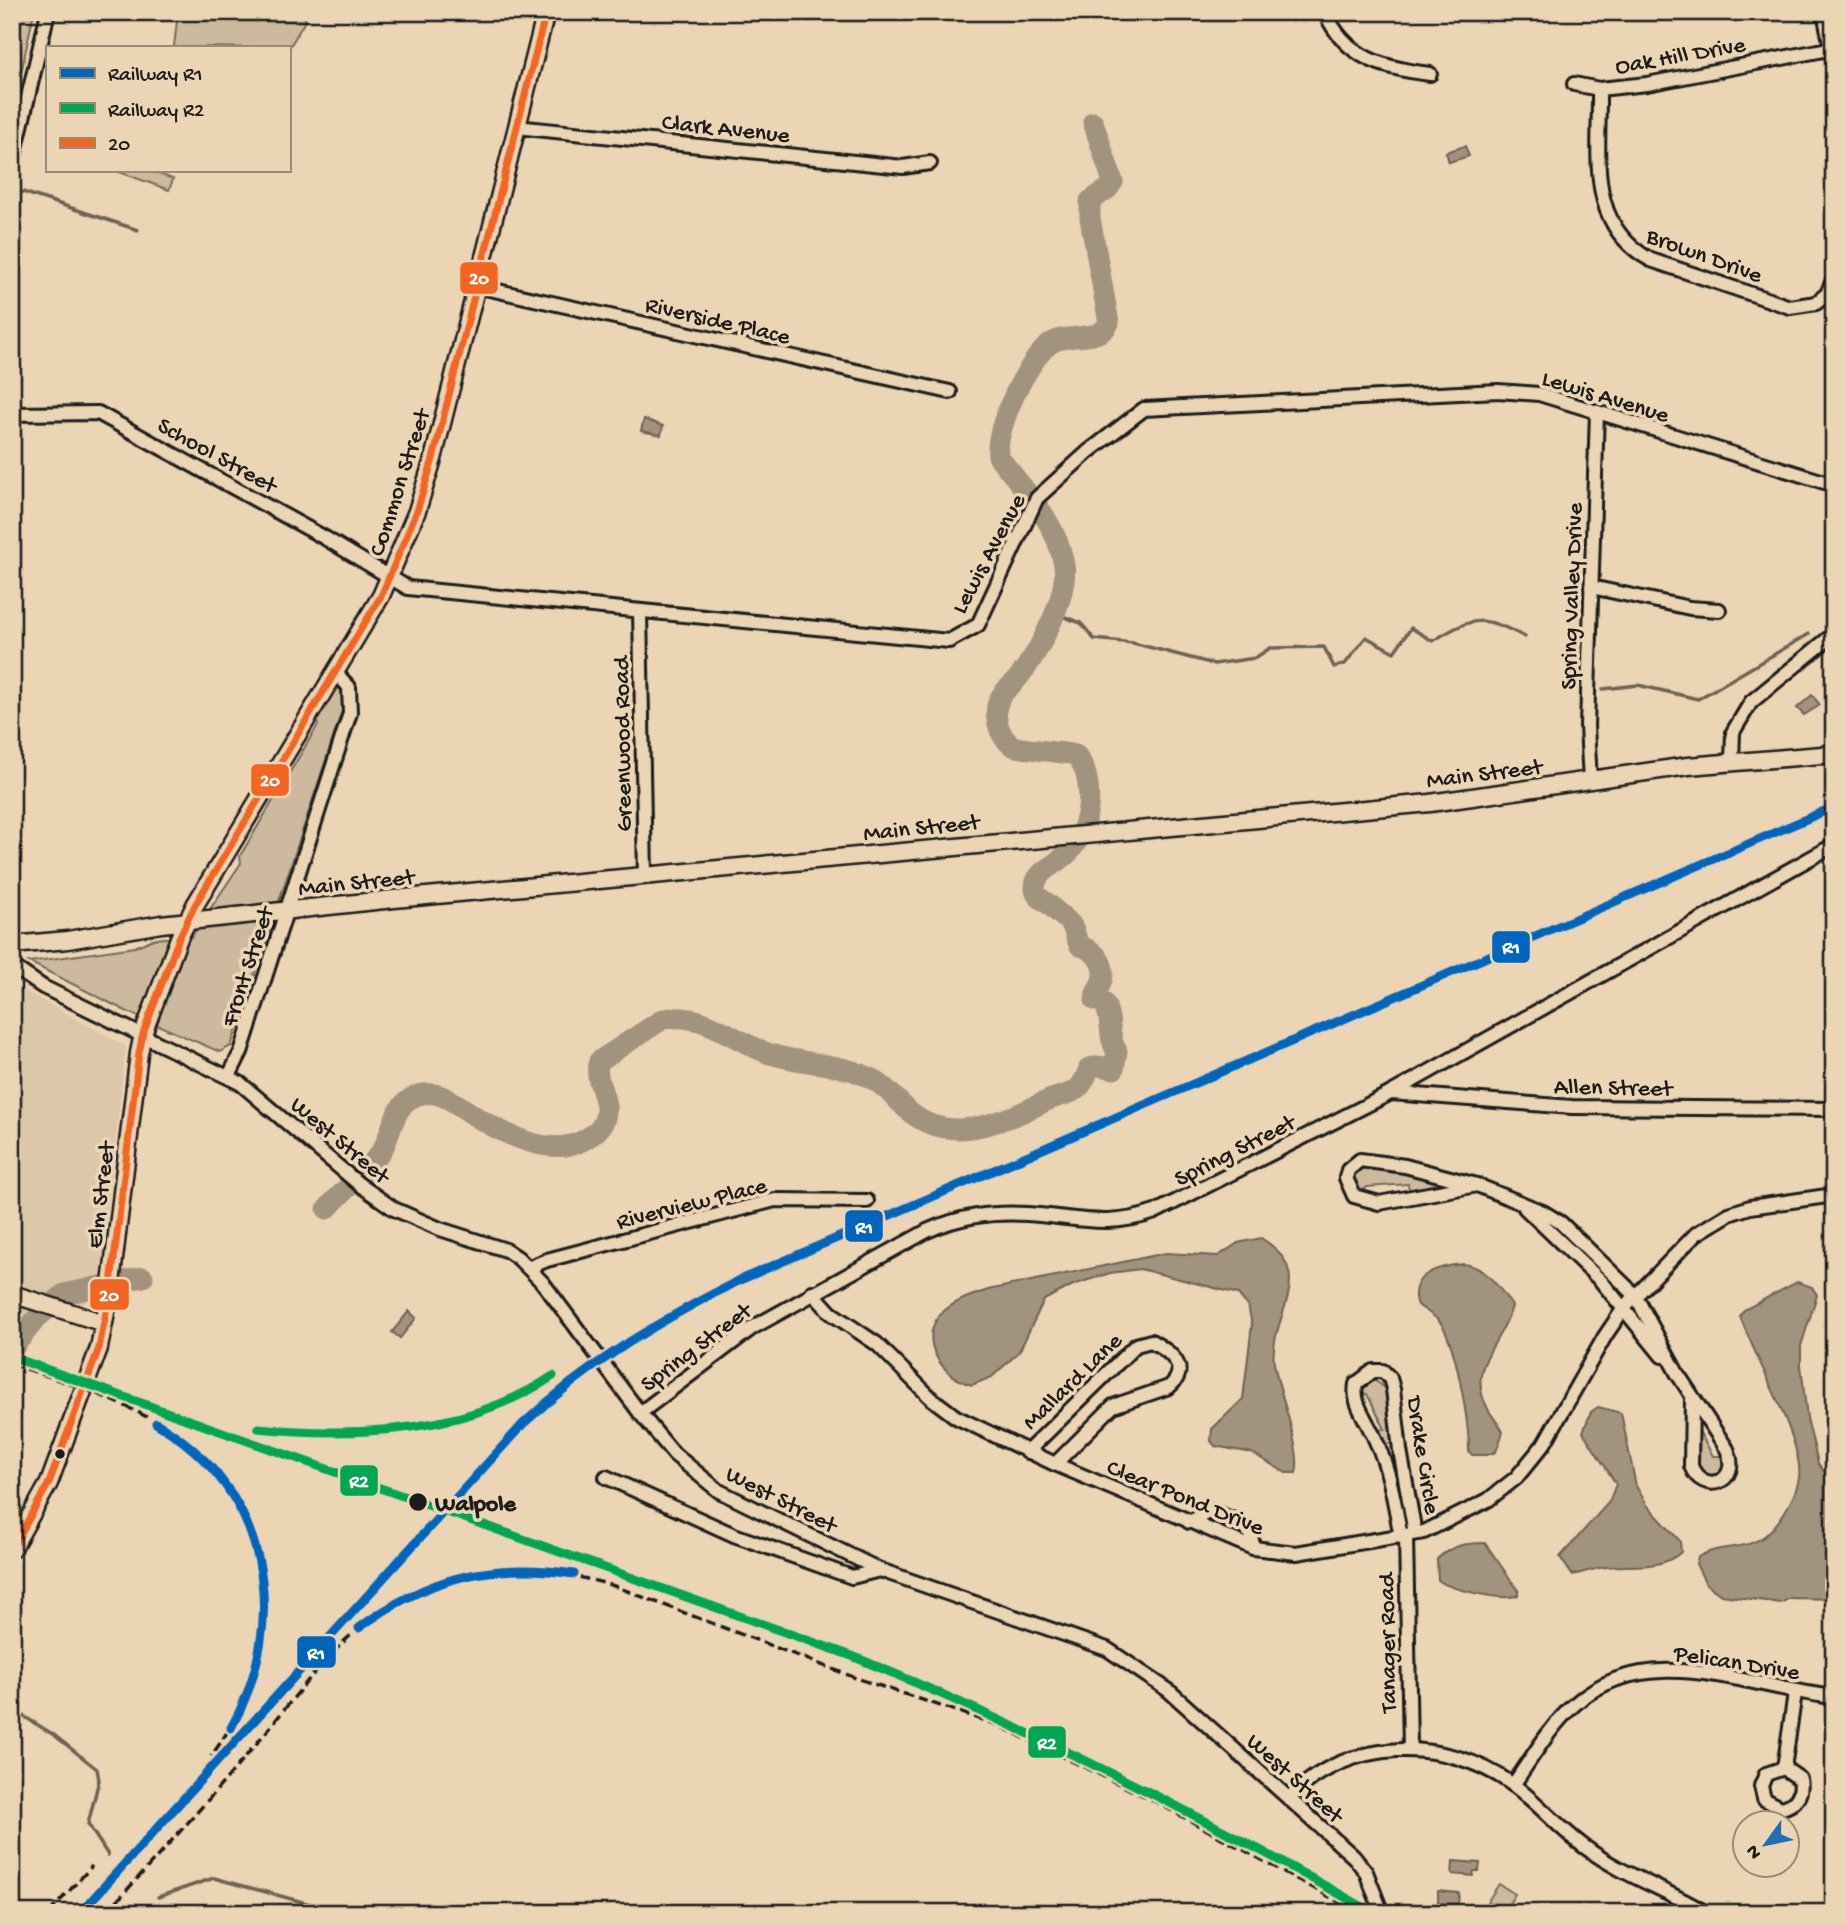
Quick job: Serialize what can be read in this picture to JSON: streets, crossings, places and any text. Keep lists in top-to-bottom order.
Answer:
{
  "streets": {
    "main road": ["Common Street", "Main Street", "Elm Street"],
    "street": [
      "Oak Hill Drive",
      "Clark Avenue",
      "Brown Drive",
      "Riverside Place",
      "Lewis Avenue",
      "School Street",
      "Spring Valley Drive",
      "Greenwood Road",
      "Front Street",
      "Allen Street",
      "West Street",
      "Spring Street",
      "Riverview Place",
      "Mallard Lane",
      "Drake Circle",
      "Clear Pond Drive",
      "Tanager Road",
      "Pelican Drive"
    ]
  },
  "crossings": [
    ["Oak Hill Drive", "Brown Drive"],
    ["Clark Avenue", "Common Street"],
    ["Riverside Place", "Common Street"],
    ["Lewis Avenue", "School Street"],
    ["Lewis Avenue", "Common Street"],
    ["Lewis Avenue", "Spring Valley Drive"],
    ["Lewis Avenue", "Greenwood Road"],
    ["School Street", "Common Street"],
    ["Common Street", "Main Street"],
    ["Common Street", "Front Street"],
    ["Common Street", "Elm Street"],
    ["Spring Valley Drive", "Main Street"],
    ["Greenwood Road", "Main Street"],
    ["Main Street", "Front Street"],
    ["Main Street", "Elm Street"],
    ["Front Street", "West Street"],
    ["Allen Street", "Spring Street"],
    ["West Street", "Spring Street"],
    ["West Street", "Elm Street"],
    ["West Street", "Riverview Place"],
    ["Spring Street", "Clear Pond Drive"],
    ["Mallard Lane", "Clear Pond Drive"],
    ["Drake Circle", "Clear Pond Drive"],
    ["Drake Circle", "Tanager Road"],
    ["Clear Pond Drive", "Tanager Road"]
  ],
  "places": ["Walpole"],
  "lines": ["transit line 20", "rail line R1", "rail line R2"],
  "legend": ["Railway R1", "Railway R2", "20"],
  "north": "bottom left"
}
